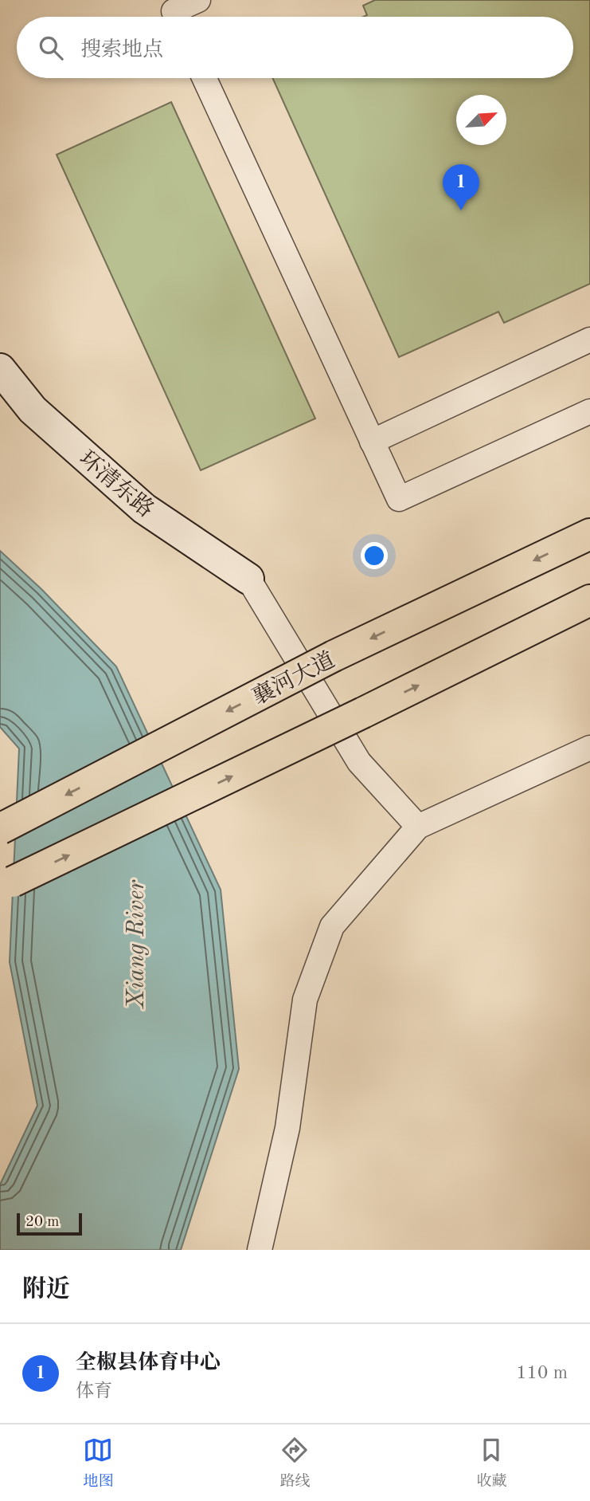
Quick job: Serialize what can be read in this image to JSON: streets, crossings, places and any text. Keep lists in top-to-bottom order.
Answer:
{
  "streets": {
    "main road": ["襄河大道"],
    "street": ["环清东路"]
  },
  "water": ["Xiang River"],
  "scale_bar": "20 m",
  "north": "top right",
  "page": {
    "search": "搜索地点",
    "pins": "1",
    "scale": "20 m",
    "heading": "附近",
    "list": [
      {
        "mark": "1",
        "name": "全椒县体育中心",
        "note": "体育",
        "value": "110 m"
      }
    ],
    "nav": ["地图", "路线", "收藏"]
  }
}
